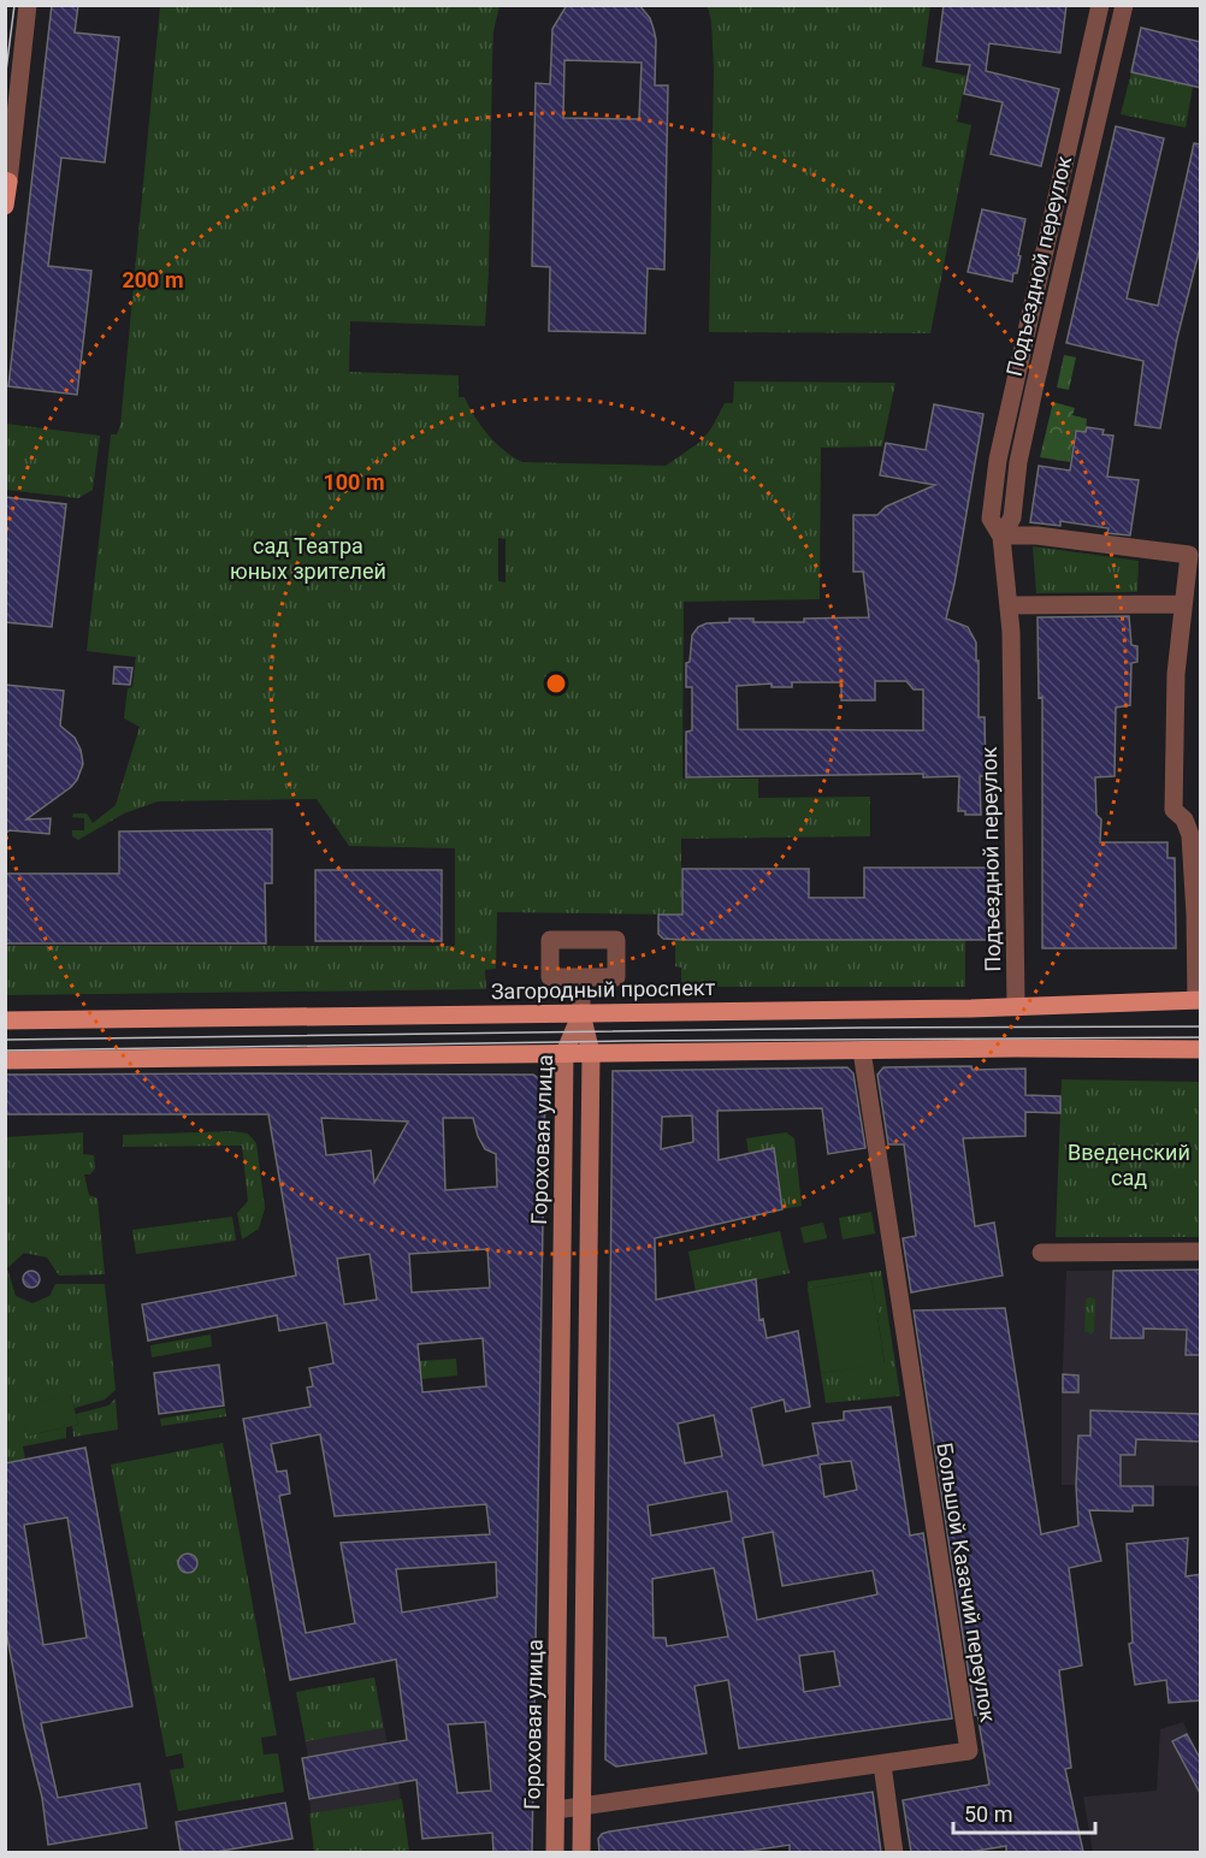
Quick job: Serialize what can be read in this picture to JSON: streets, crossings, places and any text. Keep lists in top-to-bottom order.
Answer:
{
  "streets": {
    "main road": ["Загородный проспект", "Гороховая улица"],
    "street": ["Подъездной переулок", "Большой Казачий переулок"]
  },
  "crossings": [
    ["Подъездной переулок", "Загородный проспект"],
    ["Загородный проспект", "Гороховая улица"],
    ["Гороховая улица", "Большой Казачий переулок"]
  ],
  "parks": ["сад Театра юных зрителей", "Введенский сад"],
  "scale_bar": "50 m",
  "rings": ["200 m", "100 m"]
}
